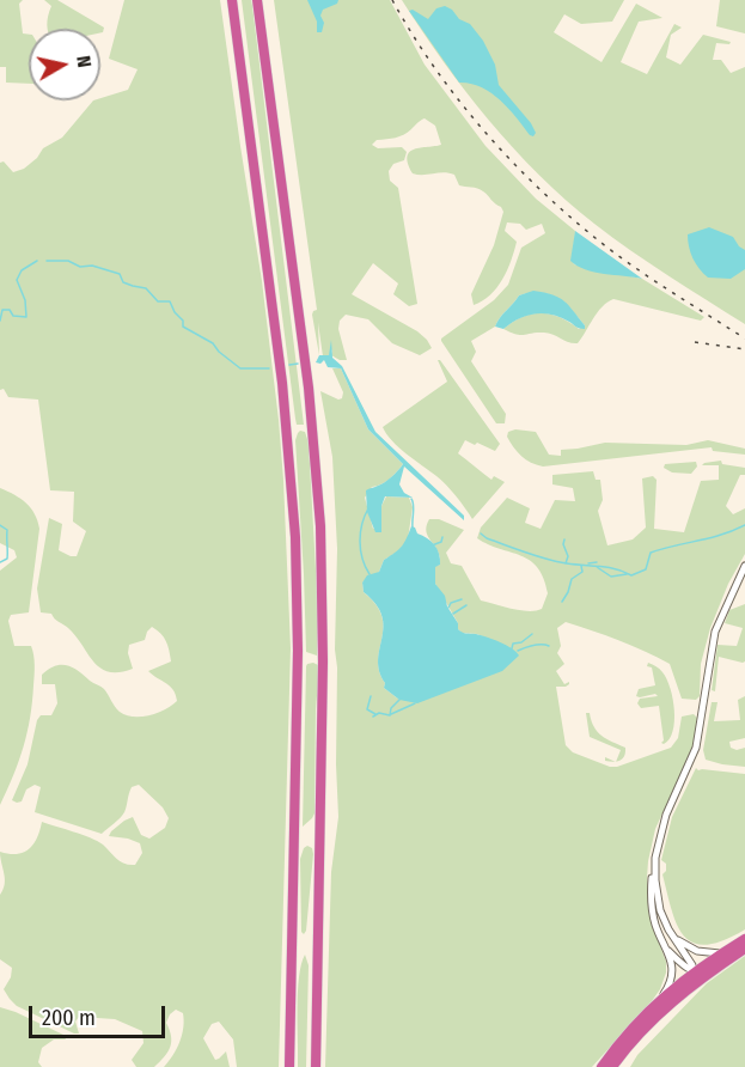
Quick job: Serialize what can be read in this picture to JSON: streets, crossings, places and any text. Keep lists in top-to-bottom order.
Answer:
{
  "scale_bar": "200 m",
  "north": "right"
}
